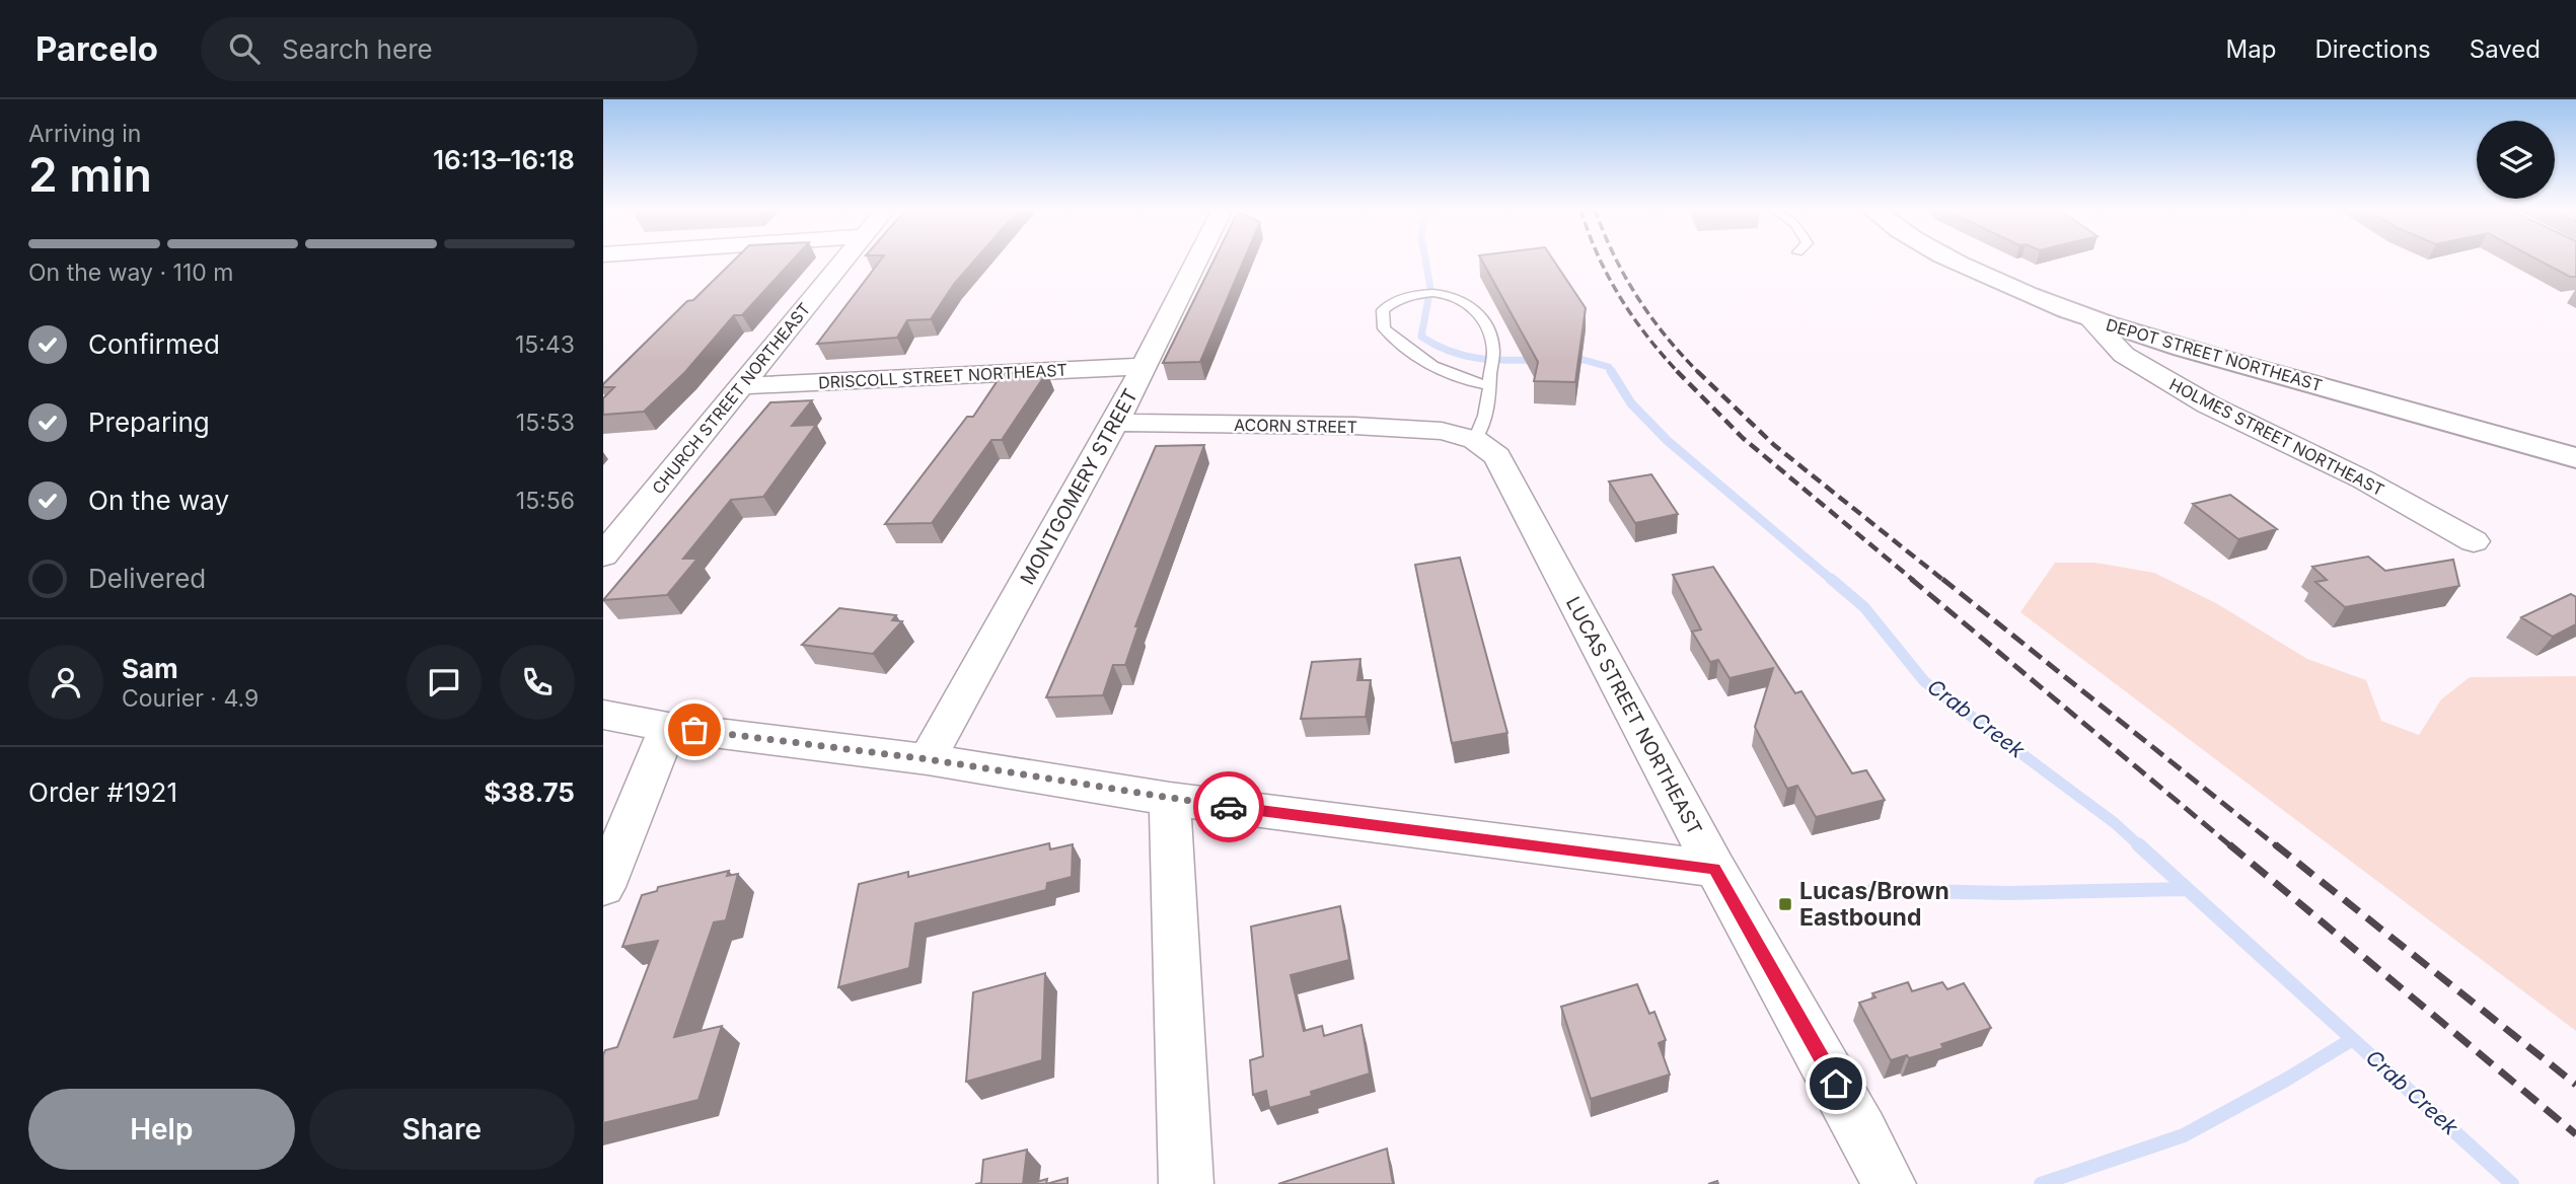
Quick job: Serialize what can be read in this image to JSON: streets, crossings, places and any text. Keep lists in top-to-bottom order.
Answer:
{
  "streets": {
    "street": [
      "DEPOT STREET NORTHEAST",
      "DRISCOLL STREET NORTHEAST",
      "CHURCH STREET NORTHEAST",
      "ACORN STREET",
      "HOLMES STREET NORTHEAST",
      "MONTGOMERY STREET",
      "LUCAS STREET NORTHEAST"
    ]
  },
  "crossings": [
    ["DEPOT STREET NORTHEAST", "HOLMES STREET NORTHEAST"],
    ["DRISCOLL STREET NORTHEAST", "CHURCH STREET NORTHEAST"],
    ["DRISCOLL STREET NORTHEAST", "MONTGOMERY STREET"],
    ["ACORN STREET", "MONTGOMERY STREET"],
    ["ACORN STREET", "LUCAS STREET NORTHEAST"]
  ],
  "water": ["Crab Creek"],
  "places": {
    "transit": ["Lucas/Brown Eastbound"]
  },
  "page": {
    "header": "Parcelo",
    "search": "Search here",
    "nav": ["Map", "Directions", "Saved"],
    "heading": ["2 min", "Arriving in", "16:13–16:18"],
    "panel": [
      "Sam",
      "Courier · 4.9",
      "Order #1921",
      "$38.75"
    ],
    "bar": "On the way · 110 m",
    "list": [
      ["Confirmed", "15:43"],
      ["Preparing", "15:53"],
      ["On the way", "15:56"],
      "Delivered"
    ],
    "buttons": ["Help", "Share"]
  }
}
